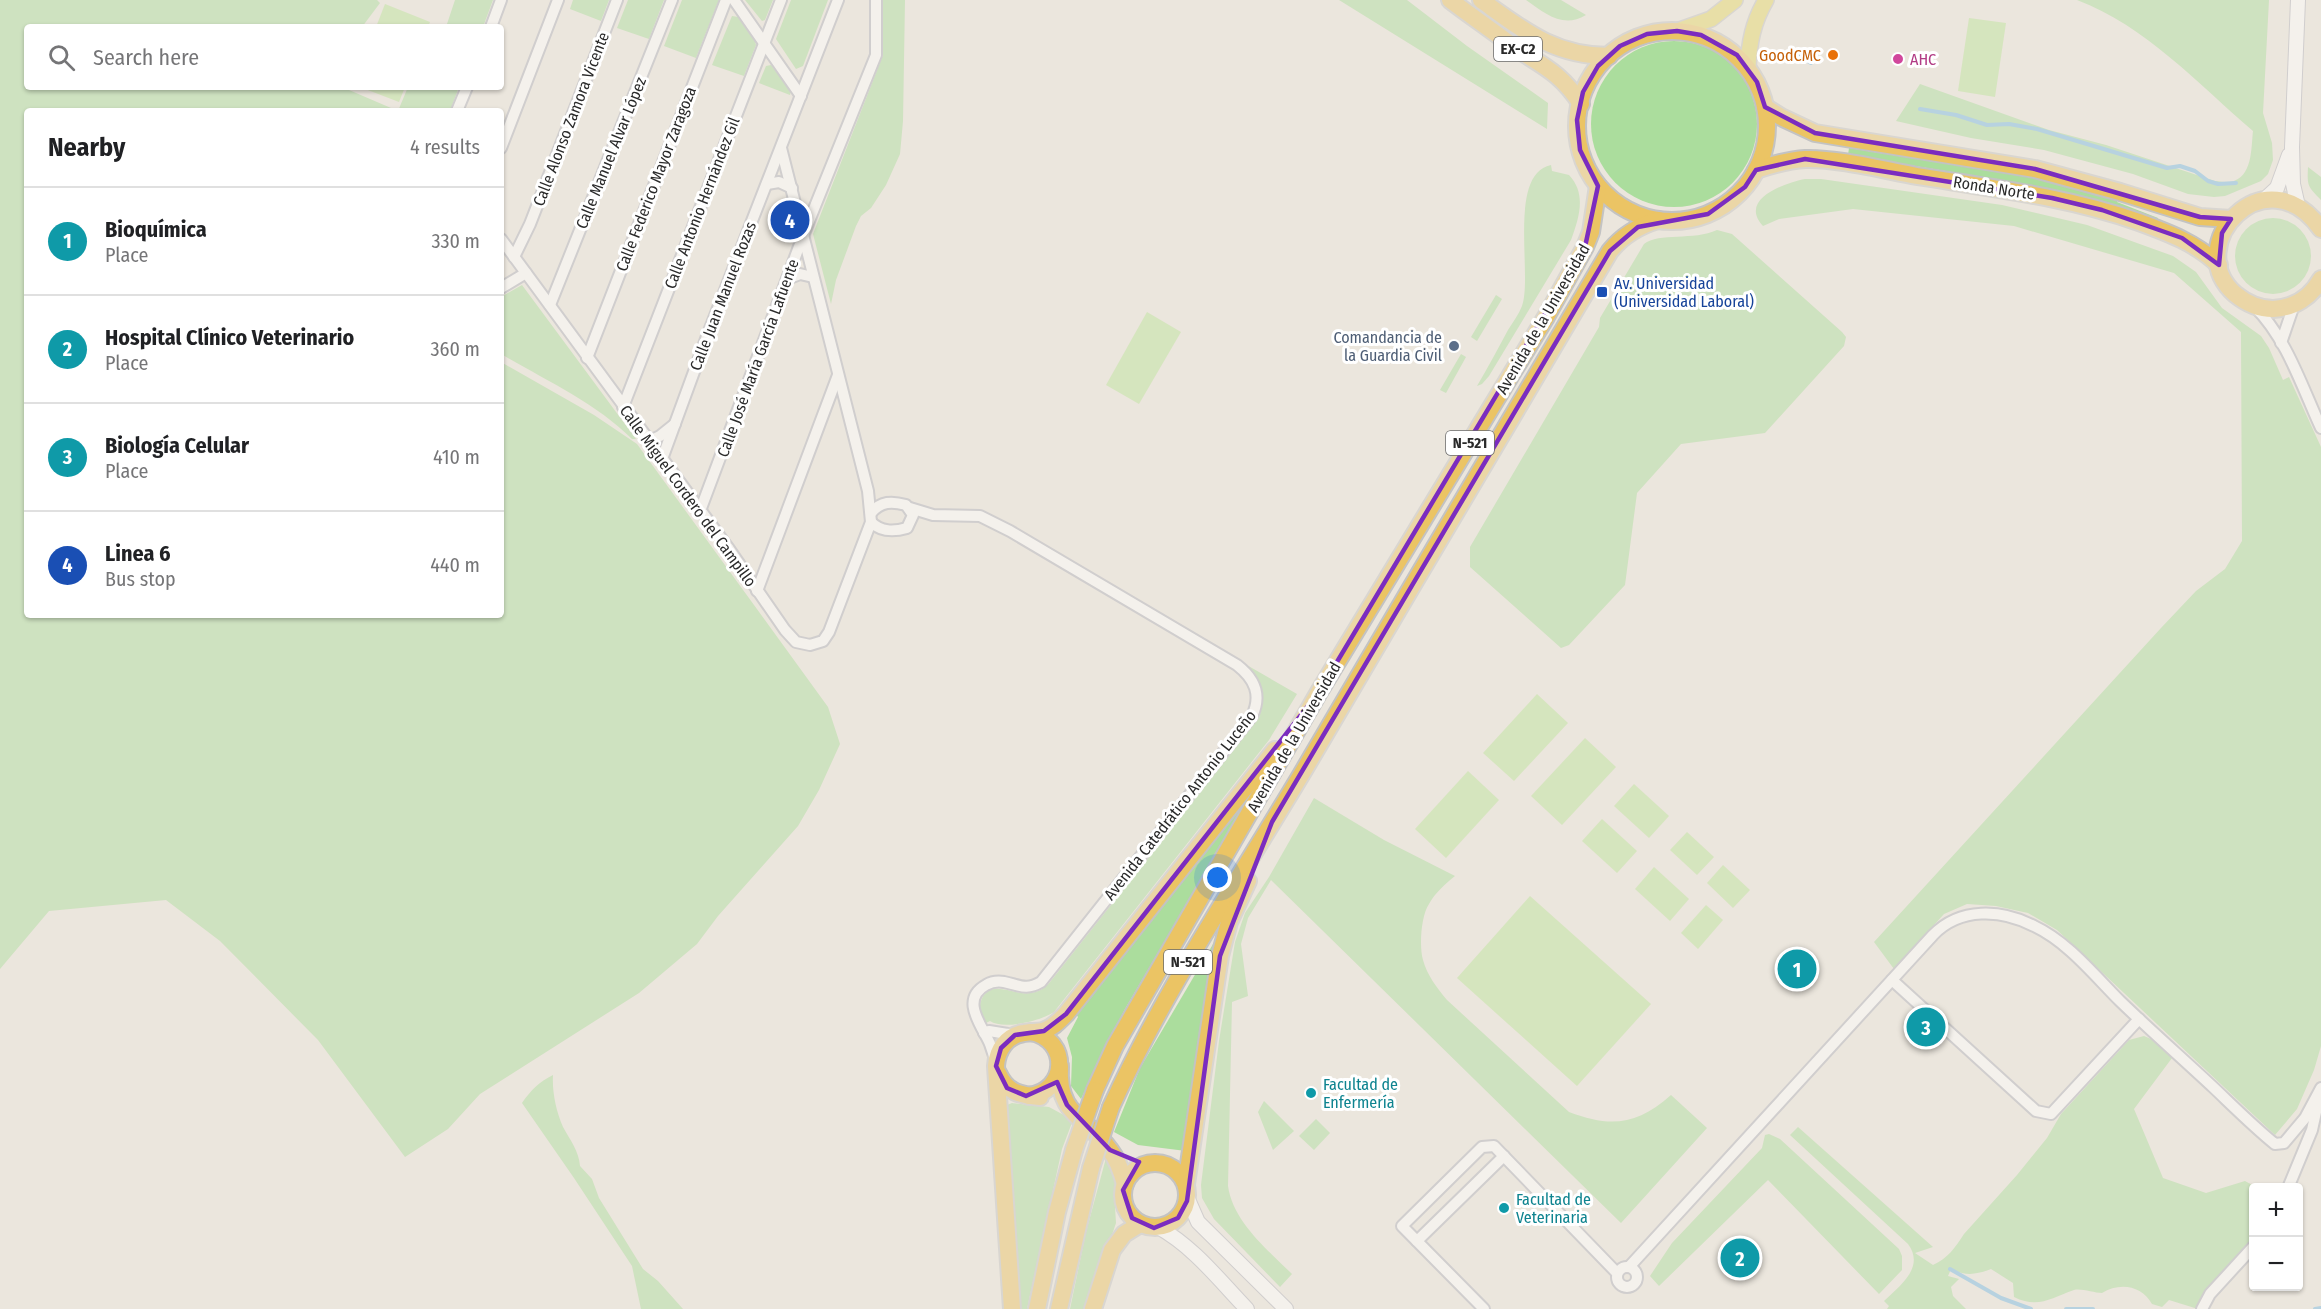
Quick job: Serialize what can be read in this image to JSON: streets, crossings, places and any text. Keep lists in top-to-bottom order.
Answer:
{
  "streets": {
    "highway": [
      "EX-C2",
      "Ronda Norte",
      "Avenida de la Universidad",
      "N-521"
    ],
    "street": [
      "Calle Alonso Zamora Vicente",
      "Calle Manuel Alvar López",
      "Calle Federico Mayor Zaragoza",
      "Calle Antonio Hernández Gil",
      "Calle Juan Manuel Rozas",
      "Calle José María García Lafuente",
      "Calle Miguel Cordero del Campillo",
      "Avenida Catedrático Antonio Luceño"
    ]
  },
  "crossings": [
    ["EX-C2", "Ronda Norte"],
    ["EX-C2", "Avenida de la Universidad"],
    ["EX-C2", "N-521"],
    ["Calle Alonso Zamora Vicente", "Calle Miguel Cordero del Campillo"],
    ["Calle Manuel Alvar López", "Calle Miguel Cordero del Campillo"],
    ["Calle Federico Mayor Zaragoza", "Calle Miguel Cordero del Campillo"],
    ["Ronda Norte", "Avenida de la Universidad"],
    ["Ronda Norte", "N-521"],
    ["Calle Antonio Hernández Gil", "Calle Miguel Cordero del Campillo"],
    ["Calle Juan Manuel Rozas", "Calle Miguel Cordero del Campillo"],
    ["Avenida de la Universidad", "N-521"],
    ["Calle José María García Lafuente", "Calle Miguel Cordero del Campillo"],
    ["Calle Miguel Cordero del Campillo", "Avenida Catedrático Antonio Luceño"]
  ],
  "places": {
    "other": [
      "GoodCMC",
      "AHC",
      "Comandancia de la Guardia Civil",
      "Facultad de Enfermería",
      "Facultad de Veterinaria"
    ],
    "transit": ["Av. Universidad (Universidad Laboral)"]
  },
  "page": {
    "search": "Search here",
    "heading": ["Nearby", "4 results"],
    "list": [
      {
        "mark": "1",
        "name": "Bioquímica",
        "note": "Place",
        "value": "330 m"
      },
      {
        "mark": "2",
        "name": "Hospital Clínico Veterinario",
        "note": "Place",
        "value": "360 m"
      },
      {
        "mark": "3",
        "name": "Biología Celular",
        "note": "Place",
        "value": "410 m"
      },
      {
        "mark": "4",
        "name": "Linea 6",
        "note": "Bus stop",
        "value": "440 m"
      }
    ],
    "pins": [
      "4",
      "1",
      "3",
      "2"
    ],
    "map_buttons": ["+", "−"]
  }
}
